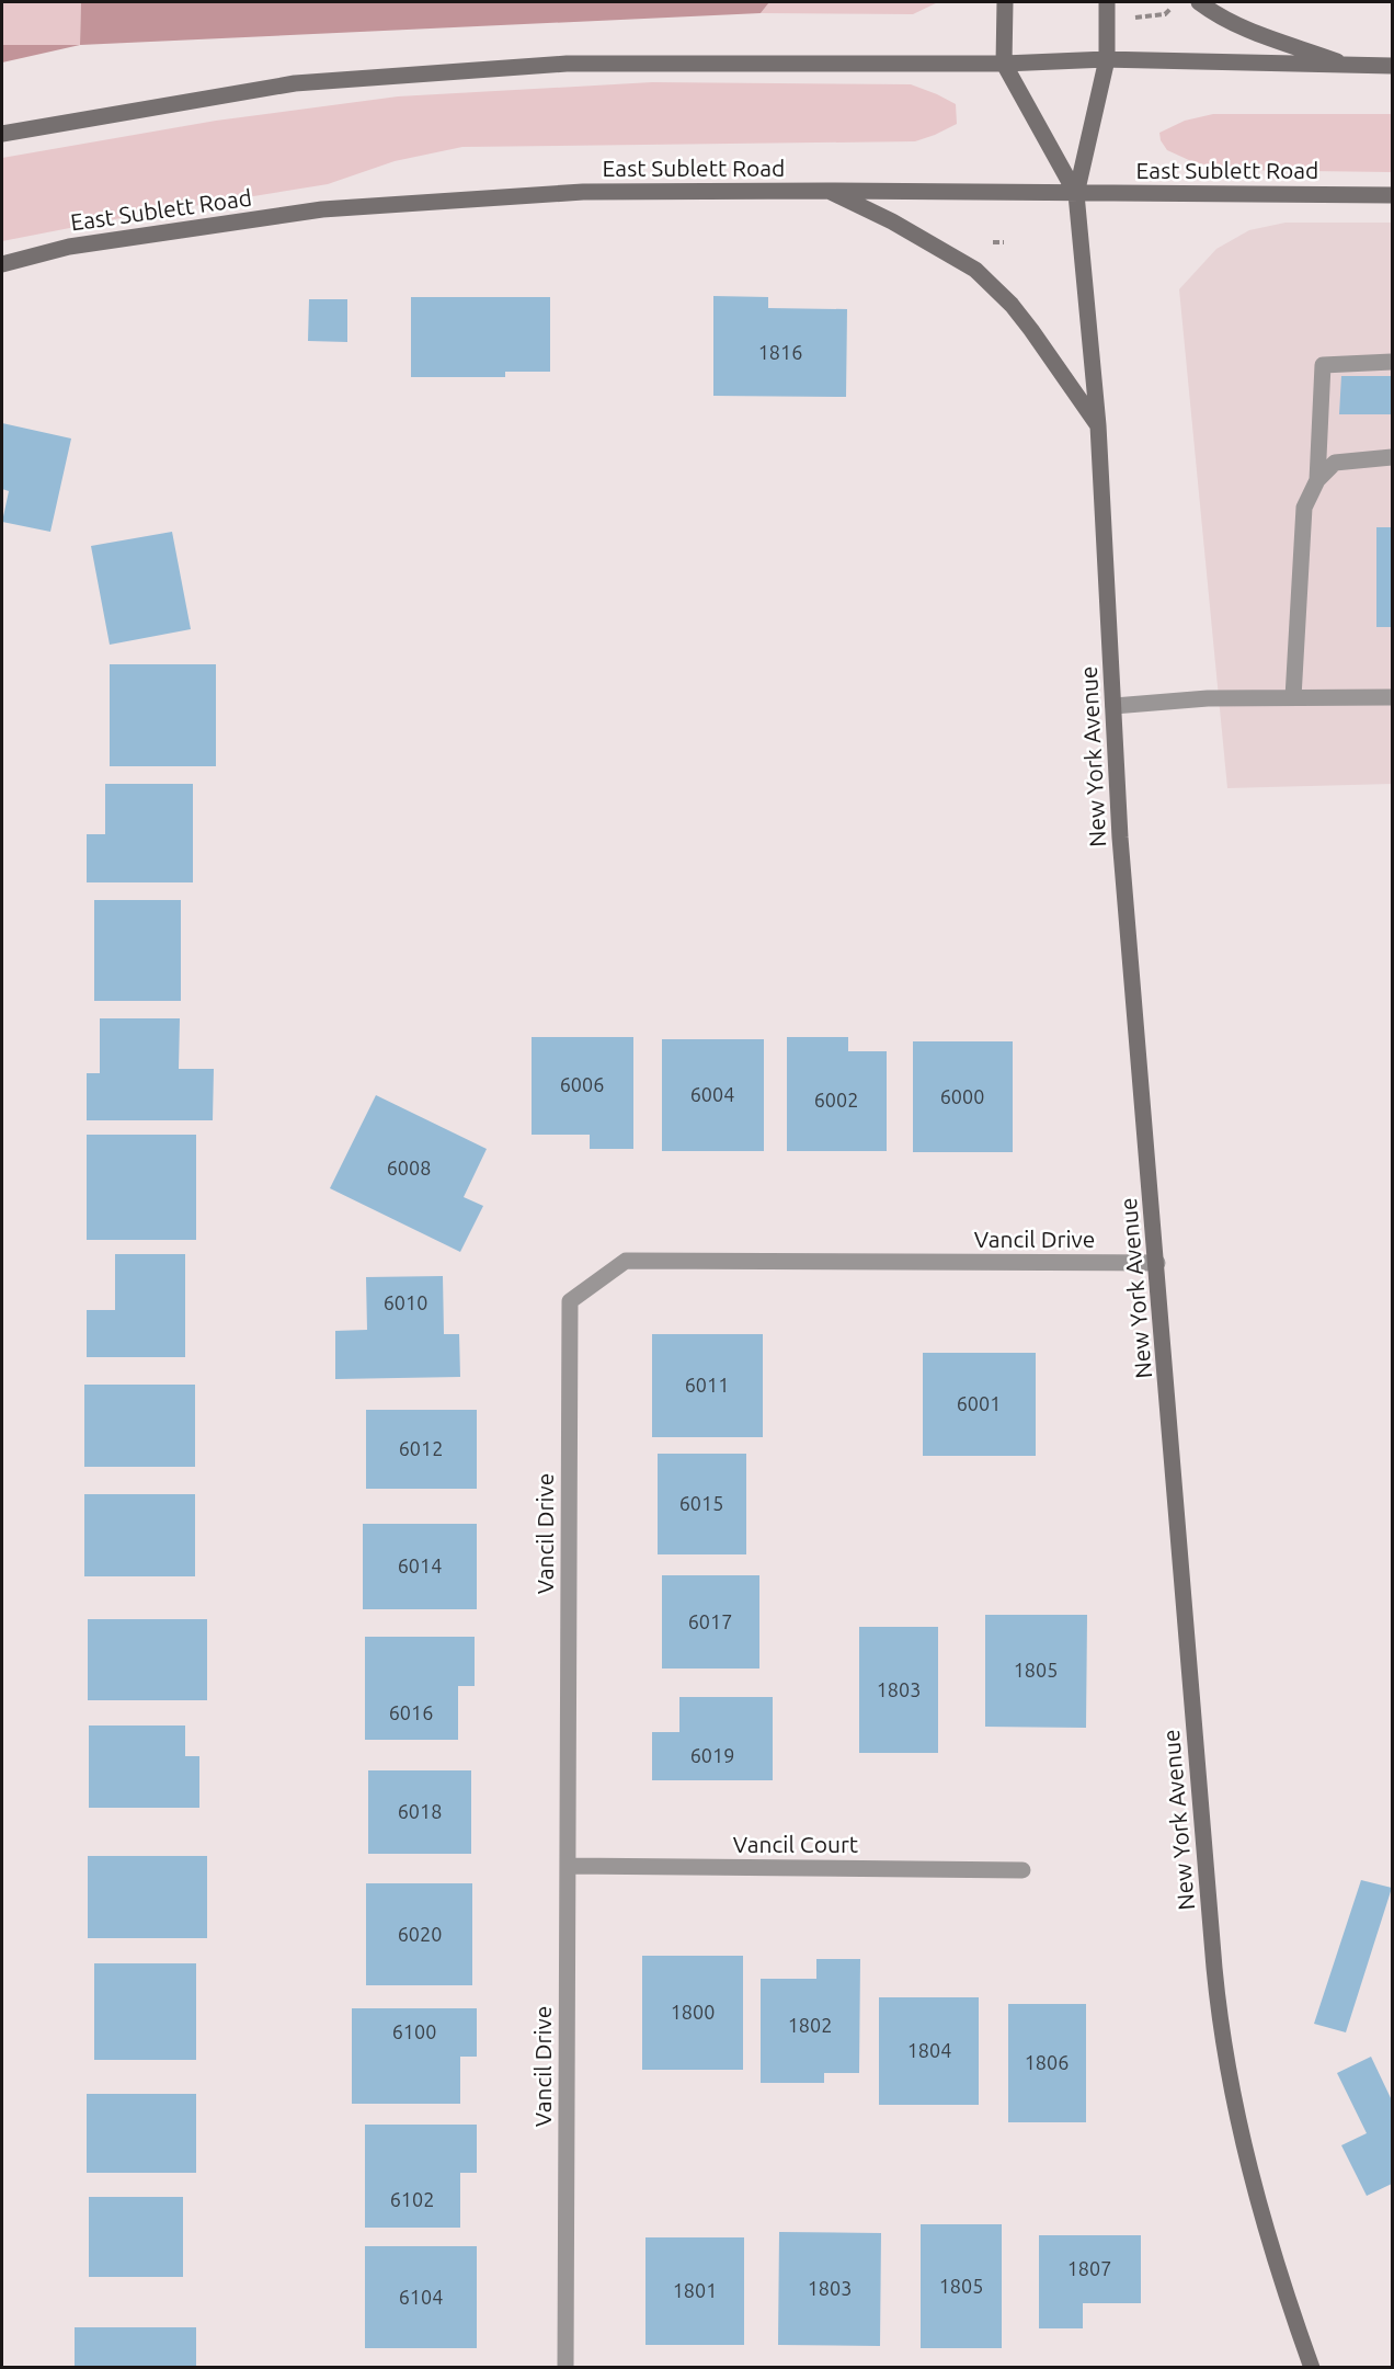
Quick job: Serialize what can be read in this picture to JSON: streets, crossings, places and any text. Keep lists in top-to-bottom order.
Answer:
{
  "streets": {
    "main road": ["East Sublett Road", "New York Avenue"],
    "street": ["Vancil Drive", "Vancil Court"]
  },
  "crossings": [
    ["East Sublett Road", "New York Avenue"],
    ["New York Avenue", "Vancil Drive"],
    ["Vancil Drive", "Vancil Court"]
  ],
  "house_numbers": [
    "1816",
    "6006",
    "6004",
    "6000",
    "6002",
    "6008",
    "6010",
    "6011",
    "6001",
    "6012",
    "6015",
    "6014",
    "6017",
    "1805",
    "1803",
    "6016",
    "6019",
    "6018",
    "6020",
    "1800",
    "1802",
    "6100",
    "1804",
    "1806",
    "6102",
    "1807",
    "1805",
    "1803",
    "1801",
    "6104"
  ]
}
